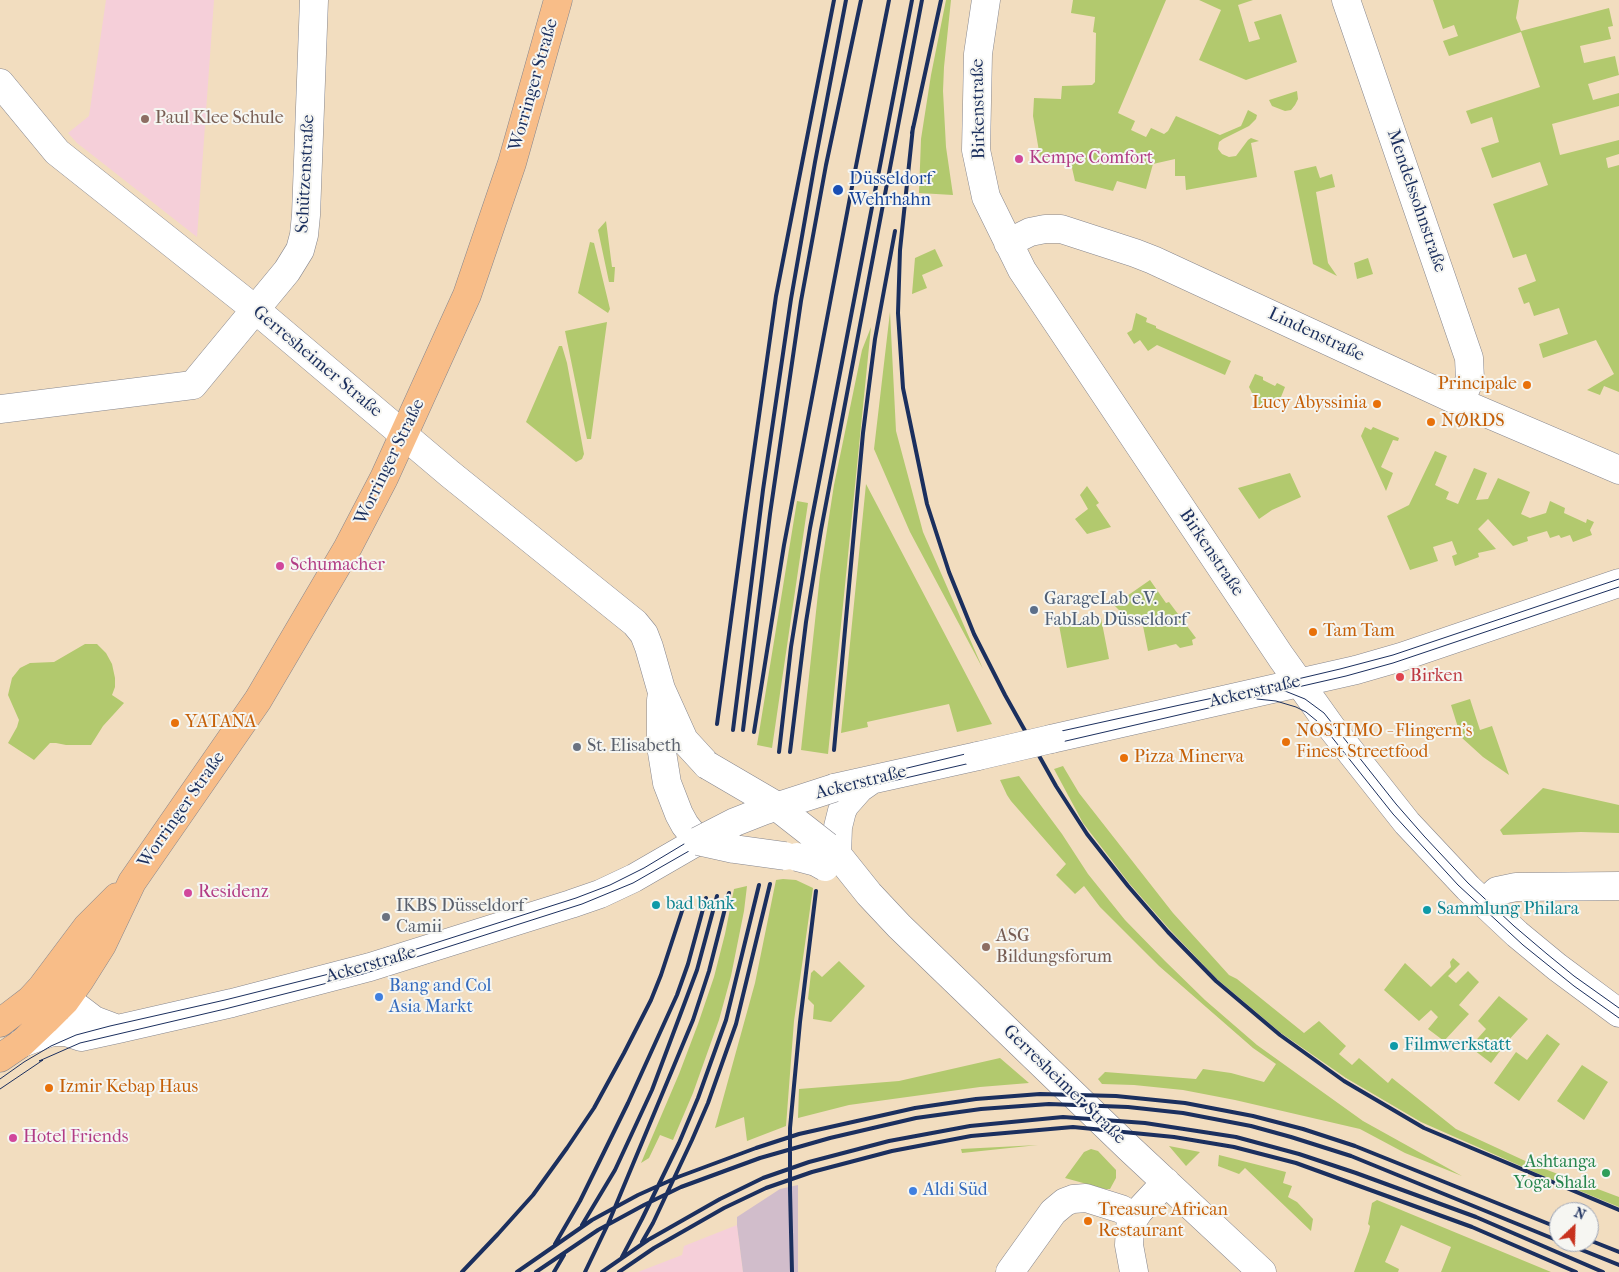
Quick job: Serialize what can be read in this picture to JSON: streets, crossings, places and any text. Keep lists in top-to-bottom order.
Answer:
{
  "streets": {
    "main road": ["Worringer Straße"],
    "street": [
      "Birkenstraße",
      "Schützenstraße",
      "Mendelssohnstraße",
      "Lindenstraße",
      "Gerresheimer Straße",
      "Ackerstraße"
    ]
  },
  "crossings": [
    ["Worringer Straße", "Gerresheimer Straße"],
    ["Worringer Straße", "Ackerstraße"],
    ["Birkenstraße", "Lindenstraße"],
    ["Birkenstraße", "Ackerstraße"],
    ["Schützenstraße", "Gerresheimer Straße"],
    ["Mendelssohnstraße", "Lindenstraße"],
    ["Gerresheimer Straße", "Ackerstraße"]
  ],
  "places": [
    "Paul Klee Schule",
    "Kempe Comfort",
    "Düsseldorf Wehrhahn",
    "Principale",
    "Lucy Abyssinia",
    "NØRDS",
    "Schumacher",
    "GarageLab e.V. FabLab Düsseldorf",
    "Tam Tam",
    "Birken",
    "YATANA",
    "NOSTIMO - Flingern's Finest Streetfood",
    "St. Elisabeth",
    "Pizza Minerva",
    "Residenz",
    "bad bank",
    "Sammlung Philara",
    "IKBS Düsseldorf Camii",
    "ASG Bildungsforum",
    "Bang and Col Asia Markt",
    "Filmwerkstatt",
    "Izmir Kebap Haus",
    "Hotel Friends",
    "Ashtanga Yoga Shala",
    "Aldi Süd",
    "Treasure African Restaurant"
  ],
  "north": "top right"
}
